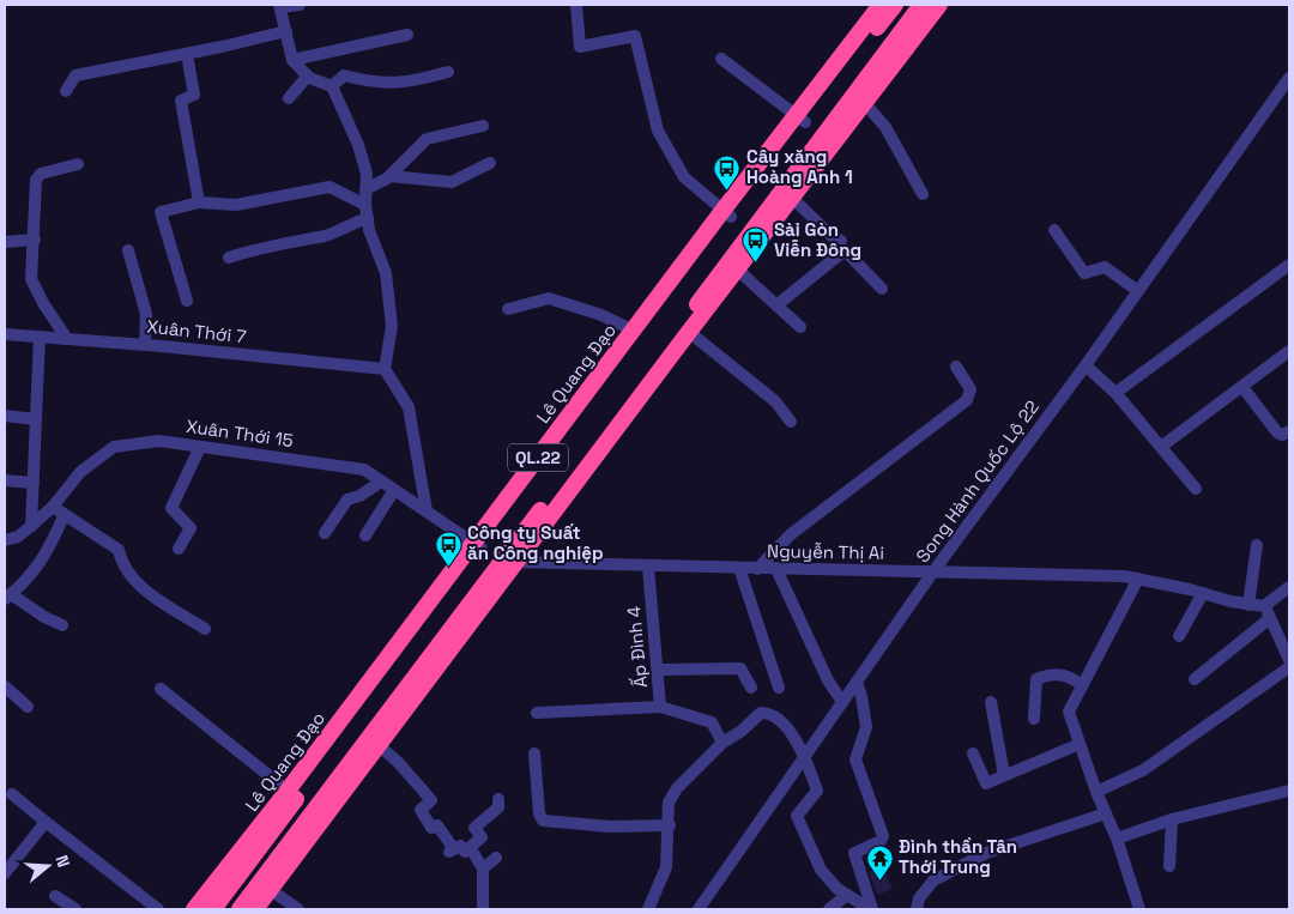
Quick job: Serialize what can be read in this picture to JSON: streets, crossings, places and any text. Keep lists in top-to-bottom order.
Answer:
{
  "streets": {
    "highway": ["Lê Quang Đạo", "QL.22"],
    "street": [
      "Xuân Thới 7",
      "Xuân Thới 15",
      "Song Hành Quốc Lộ 22",
      "Nguyễn Thị Ai",
      "Ấp Đình 4"
    ]
  },
  "crossings": [
    ["Lê Quang Đạo", "Xuân Thới 15"],
    ["QL.22", "Nguyễn Thị Ai"],
    ["Song Hành Quốc Lộ 22", "Nguyễn Thị Ai"],
    ["Nguyễn Thị Ai", "Ấp Đình 4"]
  ],
  "places": {
    "bus stop": ["Cây xăng Hoàng Anh 1", "Sài Gòn Viễn Đông", "Công ty Suất ăn Công nghiệp"],
    "temple": ["Đình thần Tân Thới Trung"]
  },
  "north": "right"
}
